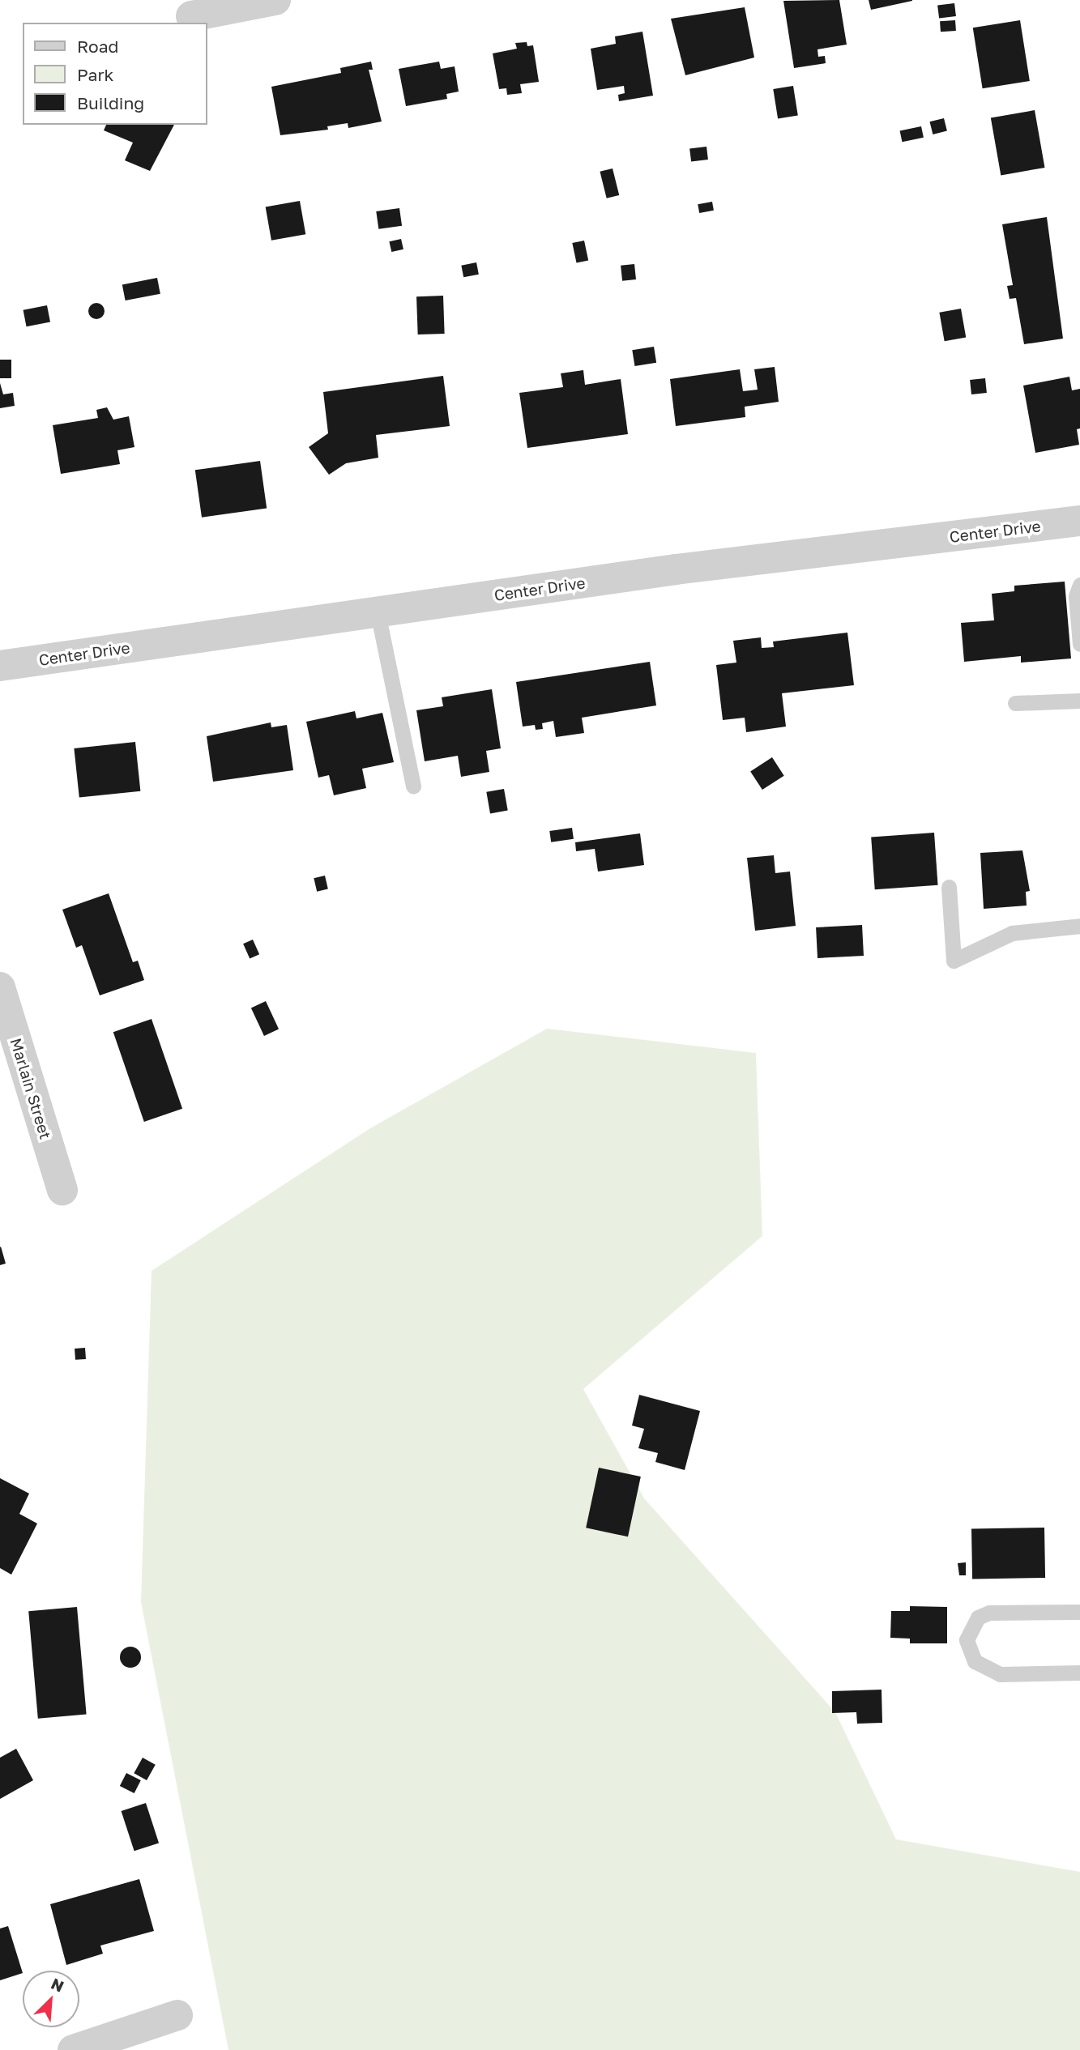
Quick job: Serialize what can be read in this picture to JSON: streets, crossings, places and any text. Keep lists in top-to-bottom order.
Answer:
{
  "streets": {
    "street": ["Center Drive", "Marlain Street"]
  },
  "legend": ["Road", "Park", "Building"],
  "north": "top right"
}
